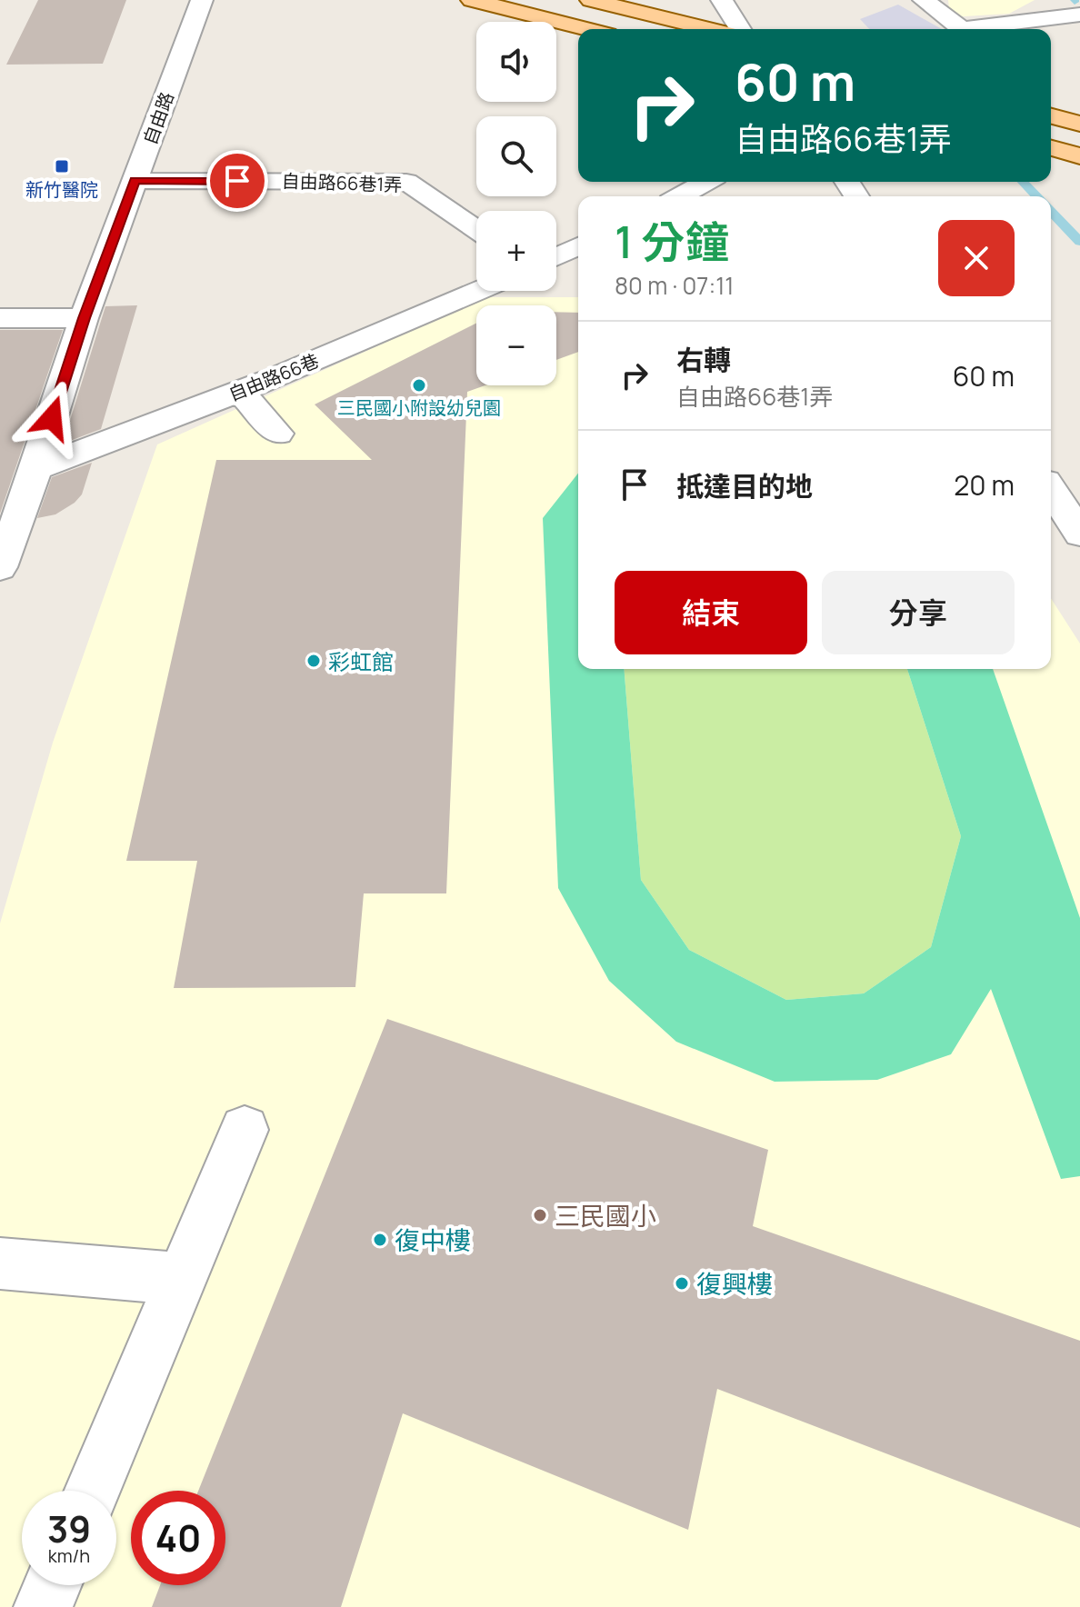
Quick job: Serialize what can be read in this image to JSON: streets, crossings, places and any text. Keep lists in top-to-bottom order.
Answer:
{
  "streets": {
    "street": ["自由路", "自由路66巷1弄", "自由路66巷"]
  },
  "crossings": [
    ["自由路", "自由路66巷1弄"],
    ["自由路", "自由路66巷"]
  ],
  "places": {
    "transit": ["新竹醫院"],
    "other": [
      "三民國小附設幼兒園",
      "彩虹館",
      "三民國小",
      "復中樓",
      "復興樓"
    ]
  },
  "page": {
    "map_buttons": ["+", "−"],
    "turn": ["60 m", "自由路66巷1弄"],
    "heading": ["1 分鐘", "80 m · 07:11"],
    "list": [
      {
        "name": "右轉",
        "note": "自由路66巷1弄",
        "value": "60 m"
      },
      {
        "name": "抵達目的地",
        "value": "20 m"
      }
    ],
    "buttons": ["結束", "分享"],
    "speed": "39 km/h",
    "limit": "40"
  }
}
